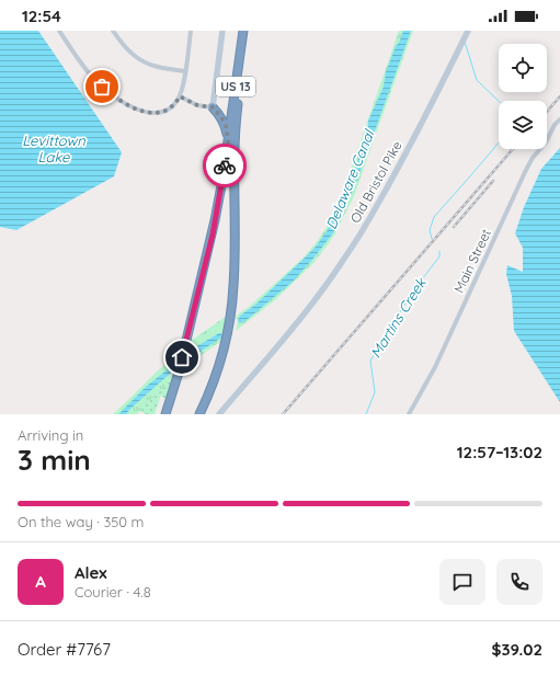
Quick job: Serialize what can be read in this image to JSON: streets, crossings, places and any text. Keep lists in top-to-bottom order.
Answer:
{
  "streets": {
    "highway": ["US 13"],
    "main road": ["Old Bristol Pike"],
    "street": ["Main Street"]
  },
  "water": ["Levittown Lake", "Delaware Canal", "Martins Creek"],
  "page": {
    "status": "12:54",
    "heading": ["3 min", "Arriving in", "12:57–13:02"],
    "panel": [
      "Alex",
      "Courier · 4.8",
      "Order #7767",
      "$39.02"
    ],
    "bar": "On the way · 350 m",
    "round": "A"
  }
}
